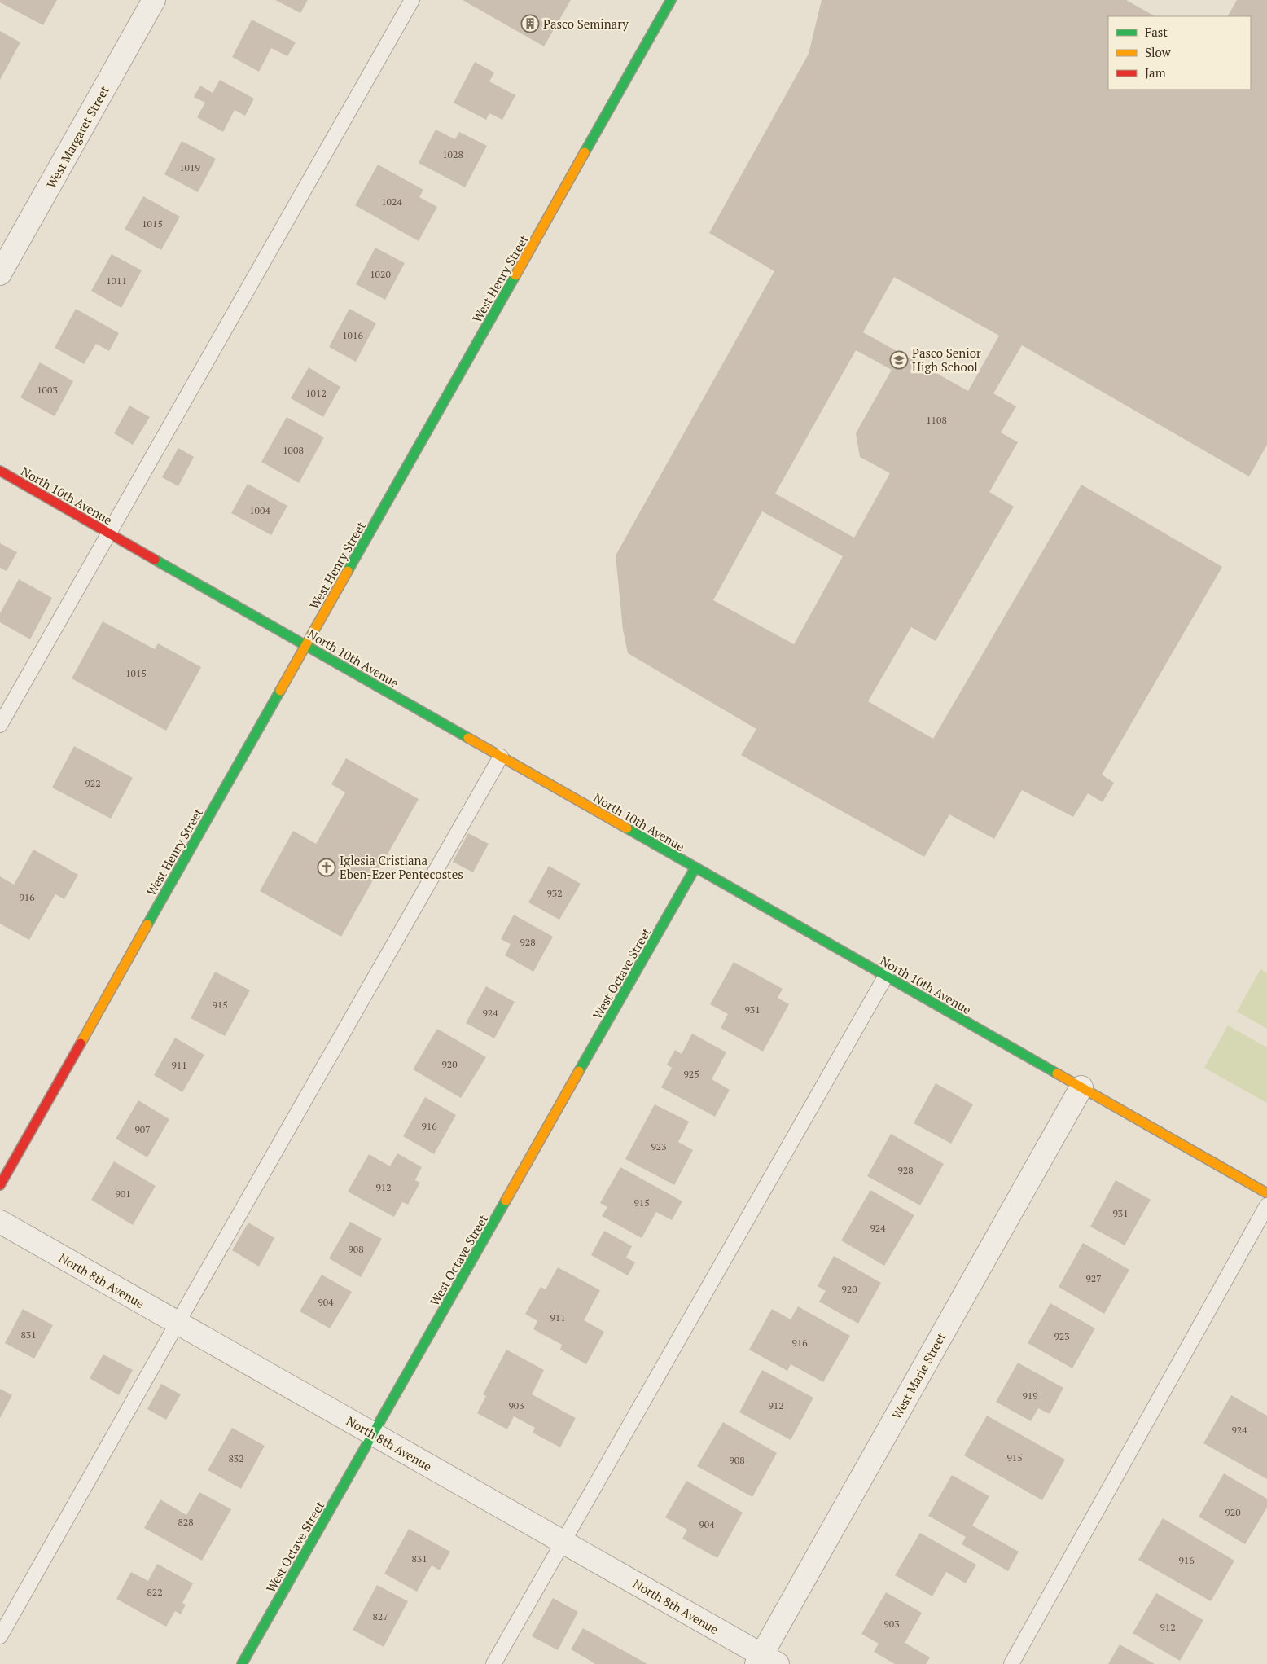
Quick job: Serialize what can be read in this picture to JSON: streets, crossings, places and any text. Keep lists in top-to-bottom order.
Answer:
{
  "streets": {
    "street": [
      "West Margaret Street",
      "West Henry Street",
      "North 10th Avenue",
      "West Octave Street",
      "North 8th Avenue",
      "West Marie Street"
    ]
  },
  "crossings": [
    ["West Henry Street", "North 10th Avenue"],
    ["North 10th Avenue", "West Octave Street"],
    ["North 10th Avenue", "West Marie Street"],
    ["West Octave Street", "North 8th Avenue"],
    ["North 8th Avenue", "West Marie Street"]
  ],
  "places": {
    "building": ["Pasco Seminary"],
    "school or university": ["Pasco Senior High School"],
    "church": ["Iglesia Cristiana Eben-Ezer Pentecostes"]
  },
  "house_numbers": [
    "1028",
    "1019",
    "1024",
    "1015",
    "1020",
    "1011",
    "1016",
    "1003",
    "1012",
    "1108",
    "1008",
    "1004",
    "1015",
    "922",
    "932",
    "916",
    "928",
    "915",
    "931",
    "924",
    "920",
    "911",
    "925",
    "916",
    "907",
    "923",
    "928",
    "912",
    "901",
    "915",
    "931",
    "924",
    "908",
    "927",
    "920",
    "904",
    "911",
    "831",
    "923",
    "916",
    "919",
    "903",
    "912",
    "924",
    "915",
    "832",
    "908",
    "920",
    "828",
    "904",
    "831",
    "916",
    "822",
    "827",
    "903",
    "912"
  ],
  "legend": ["Fast", "Slow", "Jam"]
}
